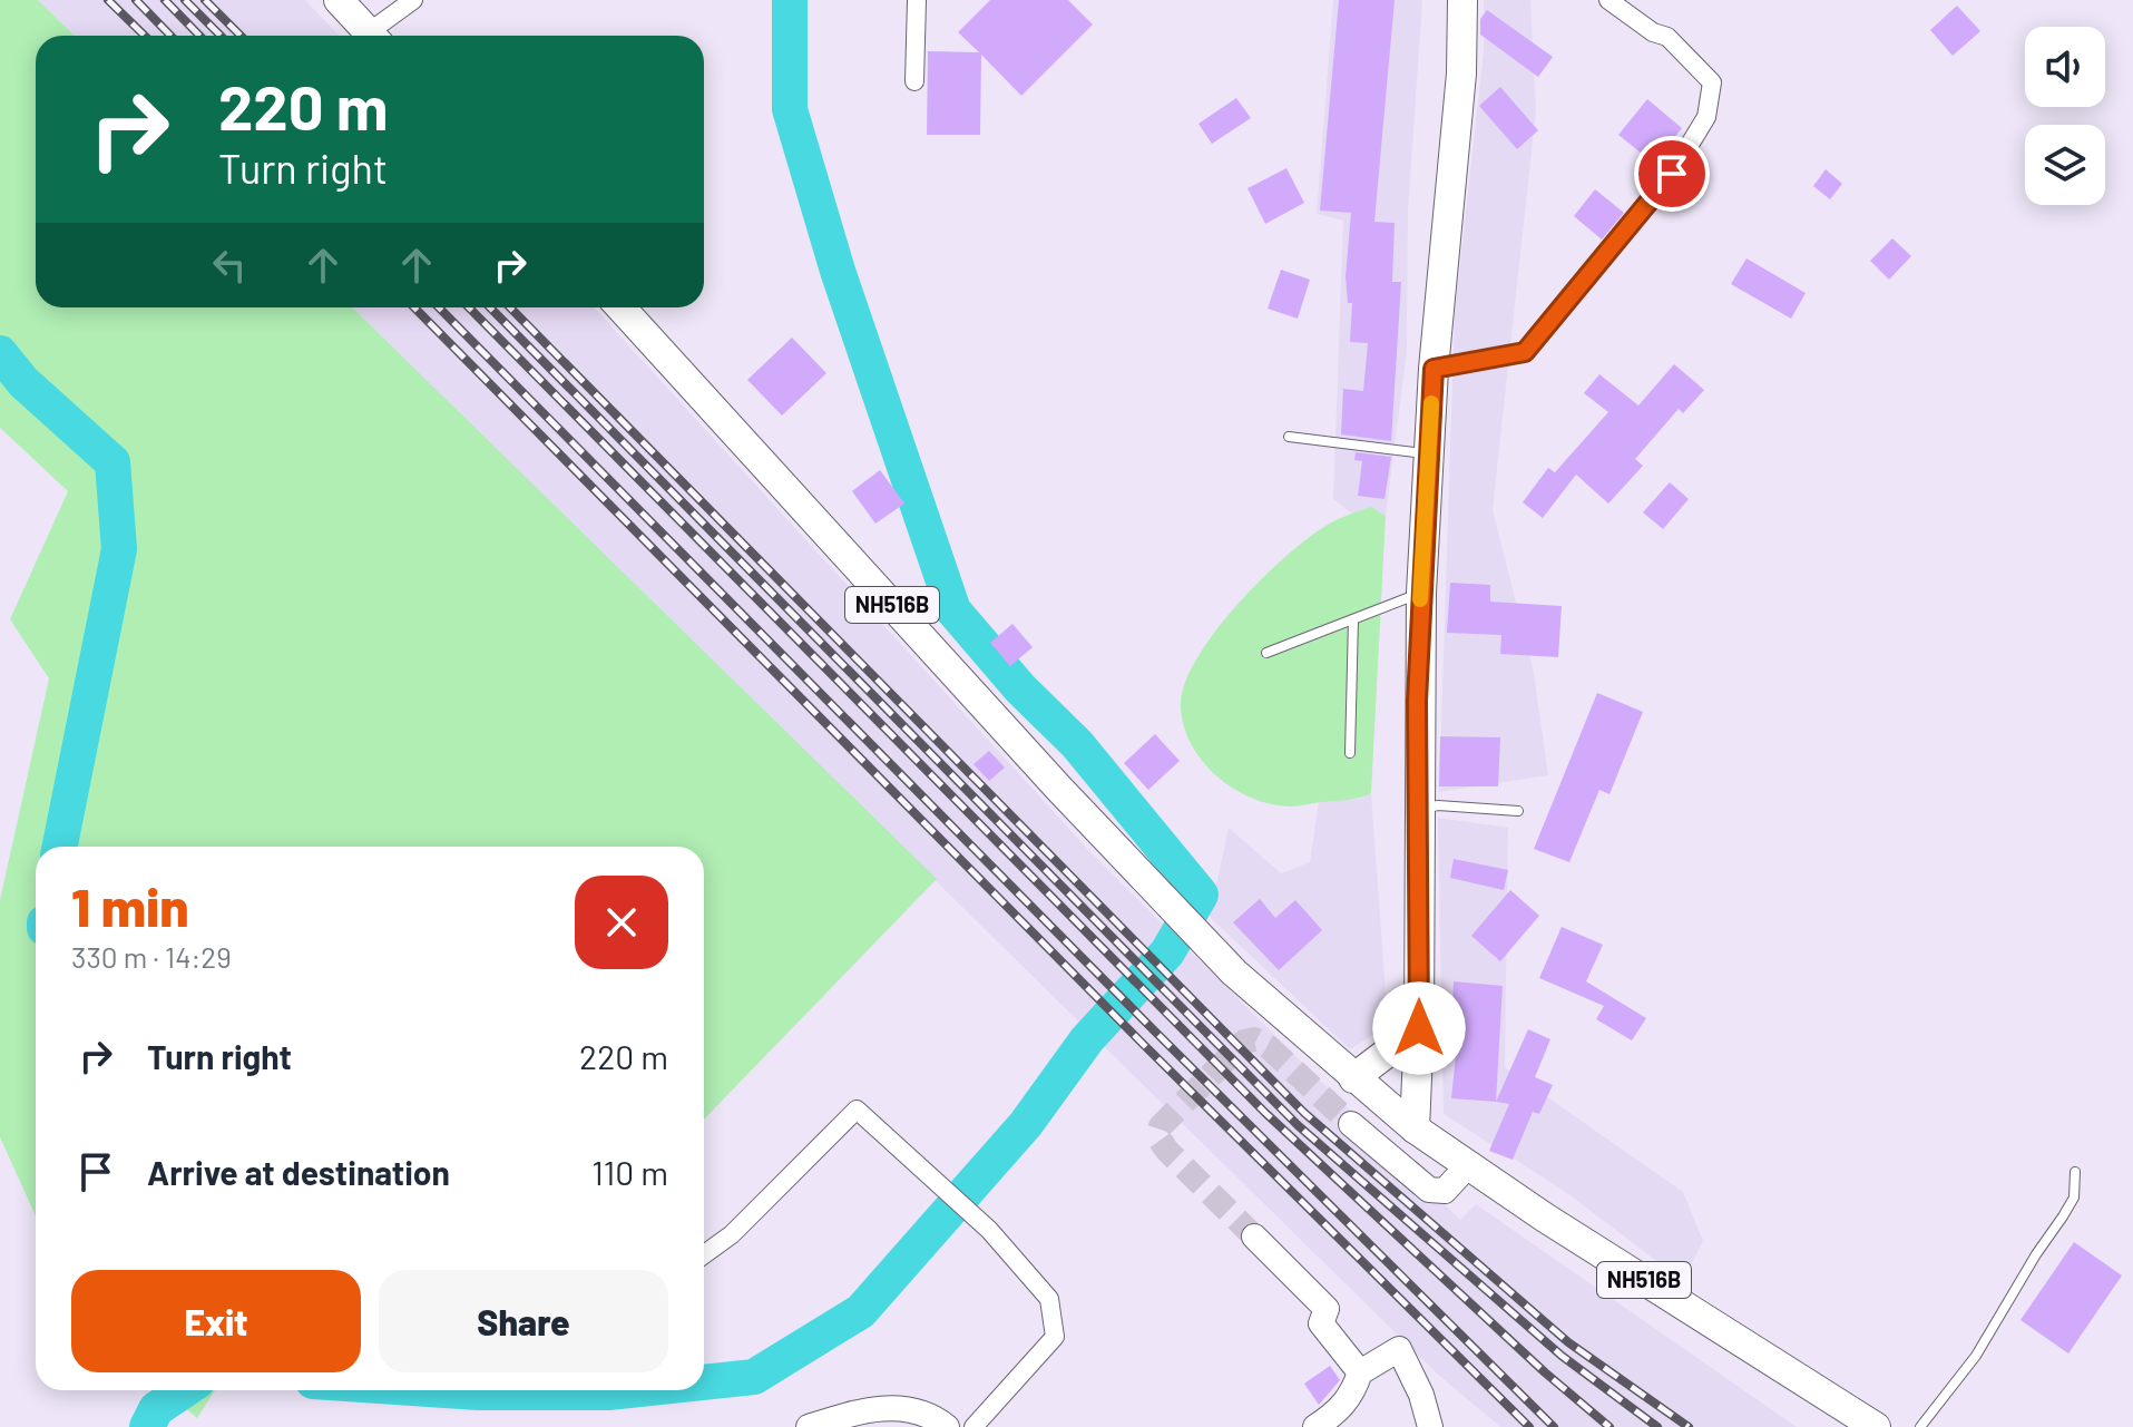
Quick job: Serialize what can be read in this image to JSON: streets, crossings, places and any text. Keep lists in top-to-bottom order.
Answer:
{
  "streets": {
    "main road": ["NH516B"]
  },
  "page": {
    "turn": ["220 m", "Turn right"],
    "heading": ["1 min", "330 m · 14:29"],
    "list": [
      {
        "name": "Turn right",
        "value": "220 m"
      },
      {
        "name": "Arrive at destination",
        "value": "110 m"
      }
    ],
    "buttons": ["Exit", "Share"]
  }
}
